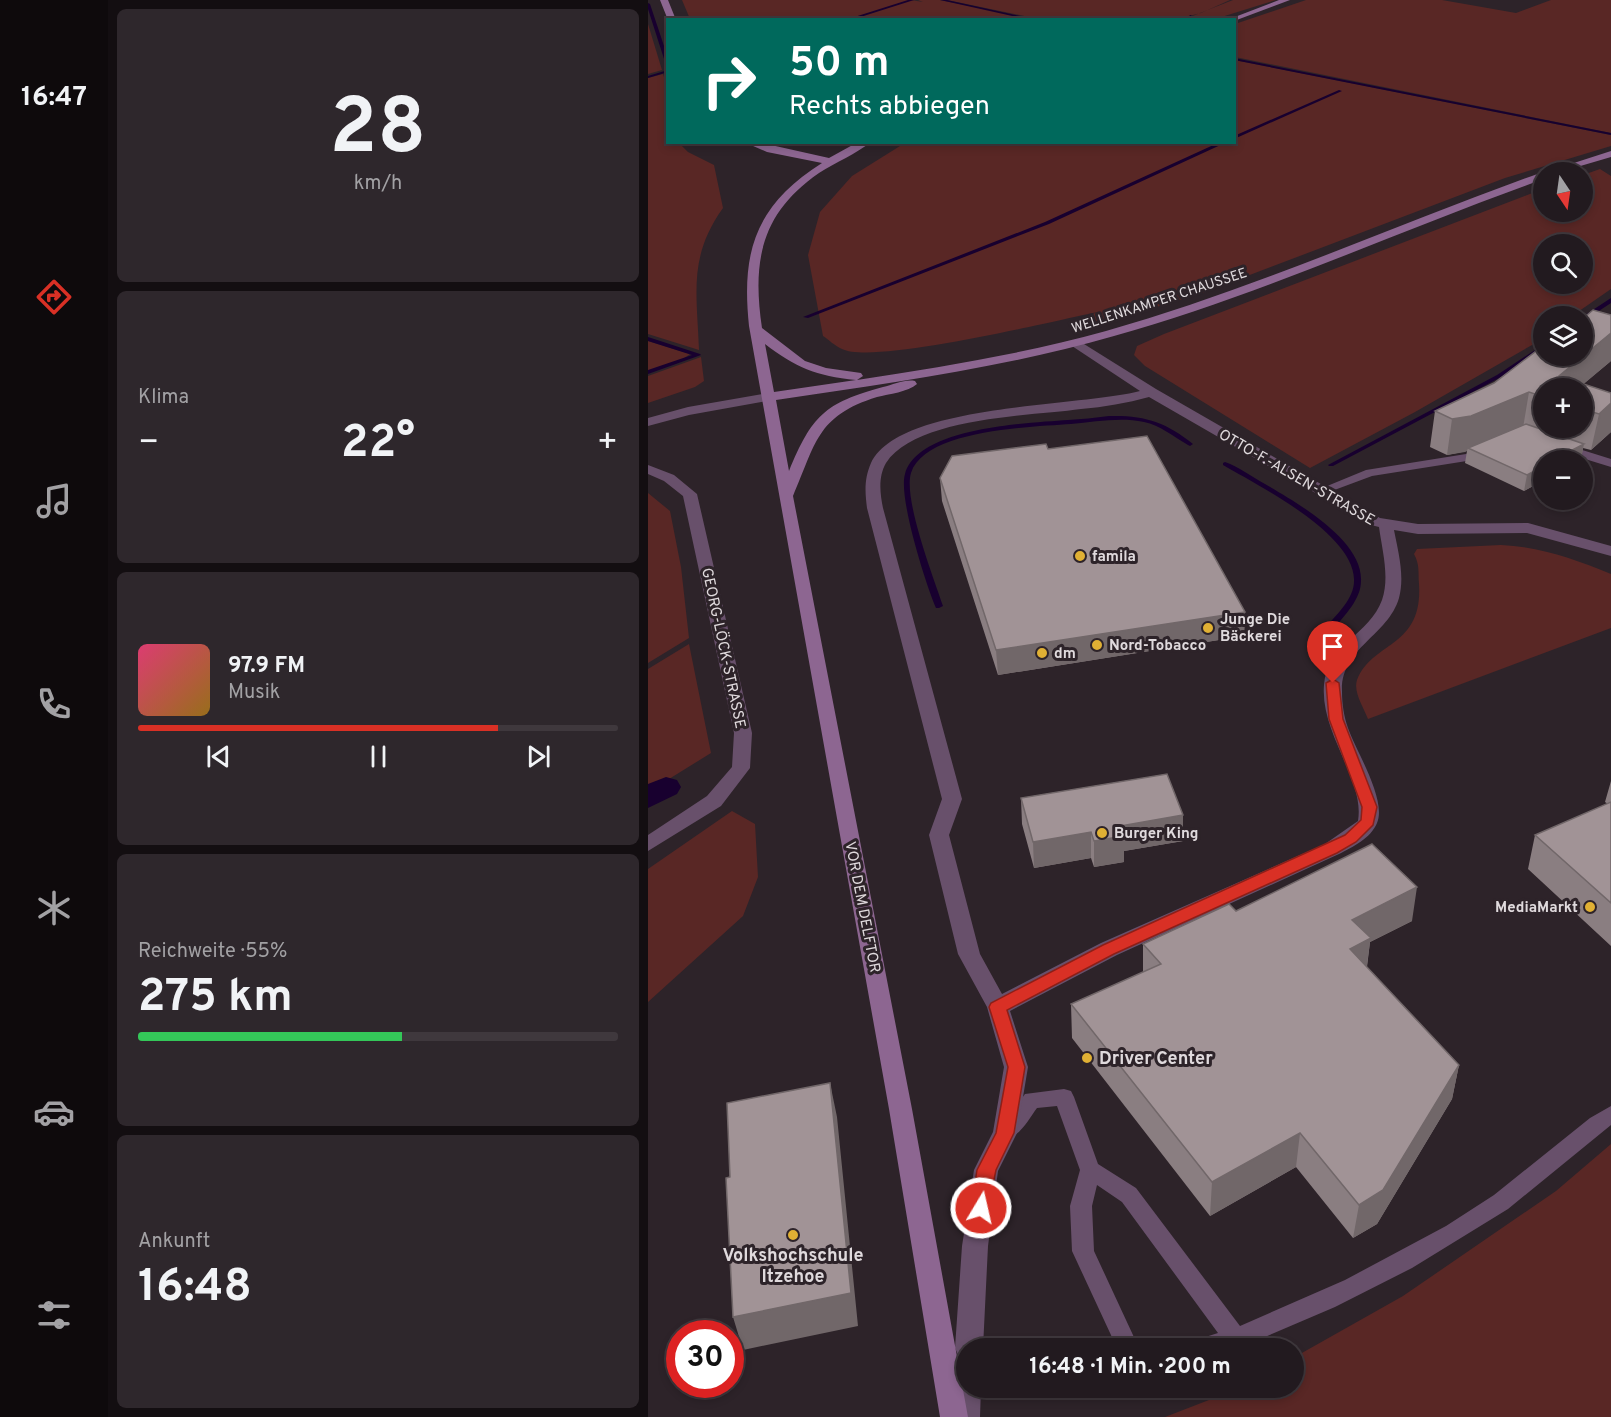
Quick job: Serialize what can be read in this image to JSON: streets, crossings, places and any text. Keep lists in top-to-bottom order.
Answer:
{
  "streets": {
    "main road": ["WELLENKAMPER CHAUSSEE", "VOR DEM DELFTOR"],
    "street": ["OTTO-F.-ALSEN-STRASSE", "GEORG-LÖCK-STRASSE"]
  },
  "crossings": [
    ["WELLENKAMPER CHAUSSEE", "OTTO-F.-ALSEN-STRASSE"],
    ["WELLENKAMPER CHAUSSEE", "VOR DEM DELFTOR"]
  ],
  "places": [
    "famila",
    "Junge Die Bäckerei",
    "Nord-Tobacco",
    "dm",
    "Burger King",
    "MediaMarkt",
    "Driver Center",
    "Volkshochschule Itzehoe"
  ],
  "north": "bottom",
  "page": {
    "tabs": "16:47",
    "tile": [
      ["28", "km/h"],
      "Klima",
      ["Reichweite · 55%", "275 km"],
      ["Ankunft", "16:48"]
    ],
    "turn": ["50 m", "Rechts abbiegen"],
    "map_buttons": ["+", "−"],
    "heat": ["−", "22°", "+"],
    "song": ["97.9 FM", "Musik"],
    "limit": "30",
    "trip": "16:48 · 1 Min. · 200 m"
  }
}
